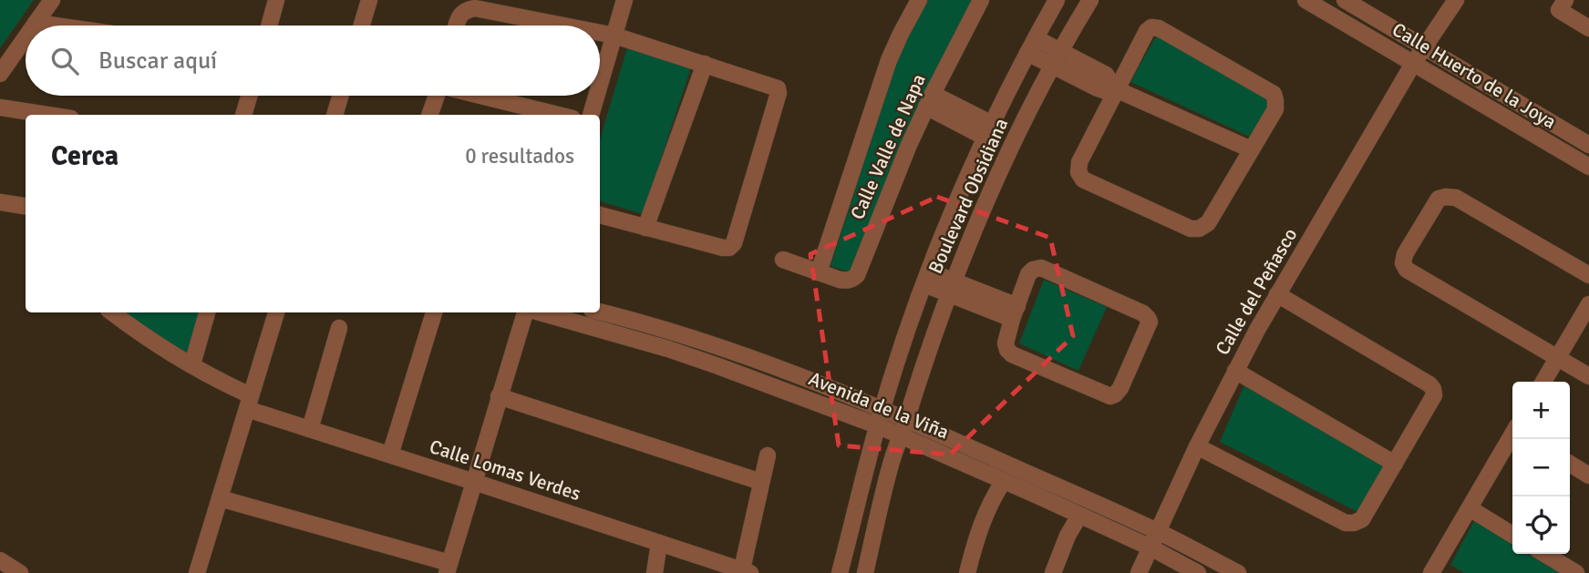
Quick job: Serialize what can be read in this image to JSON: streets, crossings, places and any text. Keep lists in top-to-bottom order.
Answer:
{
  "streets": {
    "street": [
      "Calle Huerto de la Joya",
      "Calle Valle de Napa",
      "Boulevard Obsidiana",
      "Calle del Peñasco",
      "Avenida de la Viña",
      "Calle Lomas Verdes"
    ]
  },
  "crossings": [
    ["Calle Huerto de la Joya", "Calle del Peñasco"],
    ["Boulevard Obsidiana", "Avenida de la Viña"],
    ["Calle del Peñasco", "Avenida de la Viña"]
  ],
  "page": {
    "search": "Buscar aquí",
    "heading": ["Cerca", "0 resultados"],
    "map_buttons": ["+", "−"]
  }
}
